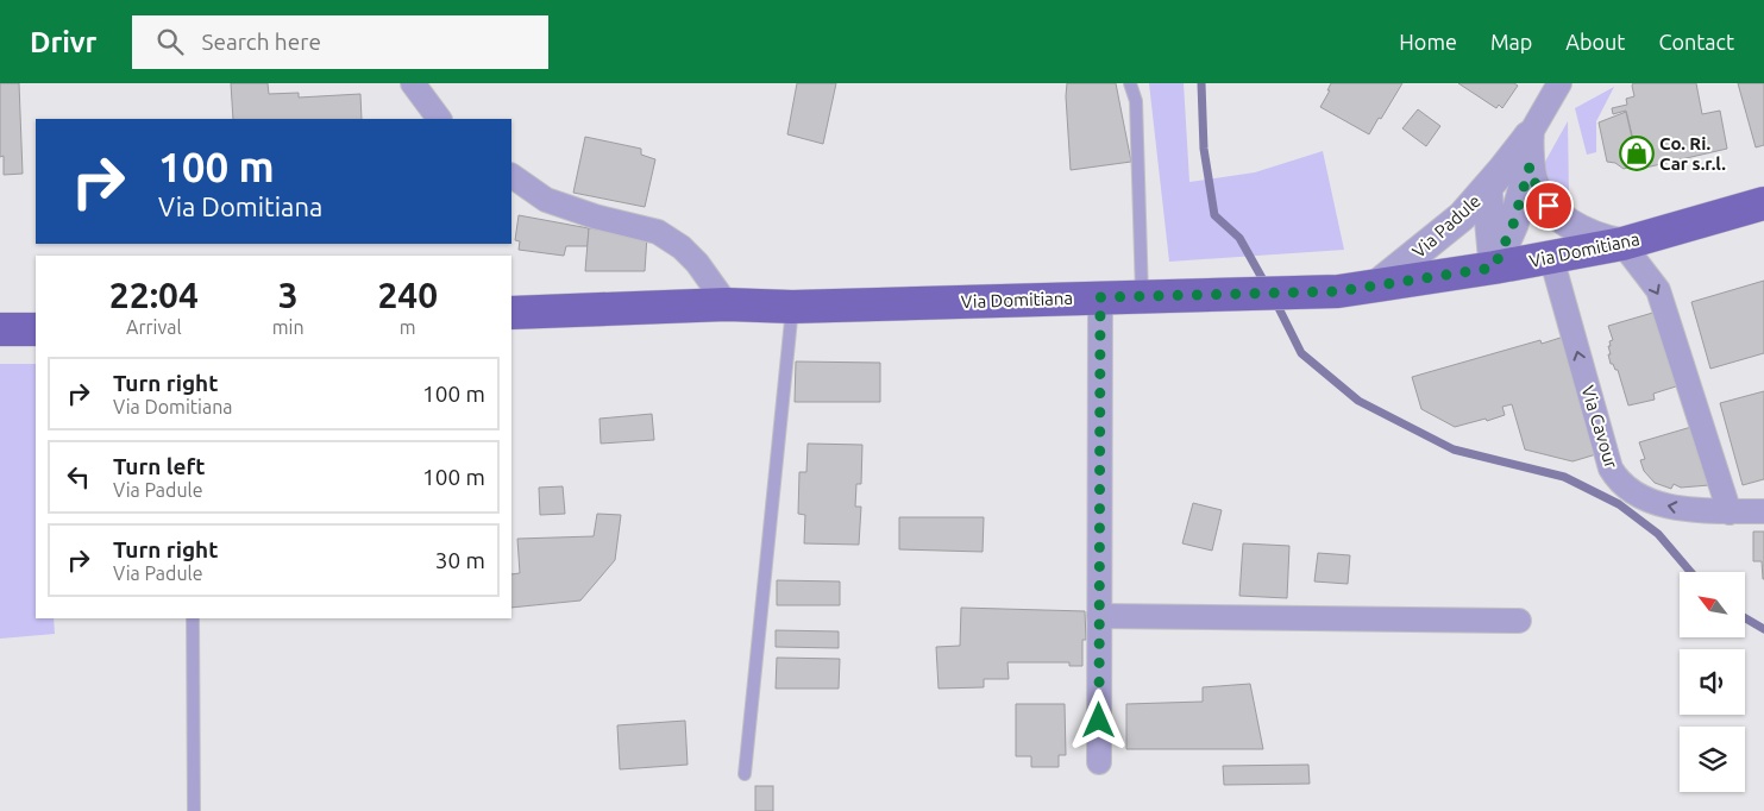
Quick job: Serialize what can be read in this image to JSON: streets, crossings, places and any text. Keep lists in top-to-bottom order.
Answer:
{
  "streets": {
    "main road": ["Via Domitiana"],
    "street": ["Via Padule", "Via Cavour"]
  },
  "crossings": [
    ["Via Padule", "Via Domitiana"],
    ["Via Domitiana", "Via Cavour"]
  ],
  "places": {
    "shop": ["Co. Ri. Car s.r.l."]
  },
  "north": "top left",
  "page": {
    "header": "Drivr",
    "search": "Search here",
    "nav": [
      "Home",
      "Map",
      "About",
      "Contact"
    ],
    "turn": ["100 m", "Via Domitiana"],
    "eta": [
      "22:04",
      "Arrival",
      "3",
      "min",
      "240",
      "m"
    ],
    "list": [
      {
        "name": "Turn right",
        "note": "Via Domitiana",
        "value": "100 m"
      },
      {
        "name": "Turn left",
        "note": "Via Padule",
        "value": "100 m"
      },
      {
        "name": "Turn right",
        "note": "Via Padule",
        "value": "30 m"
      }
    ]
  }
}
